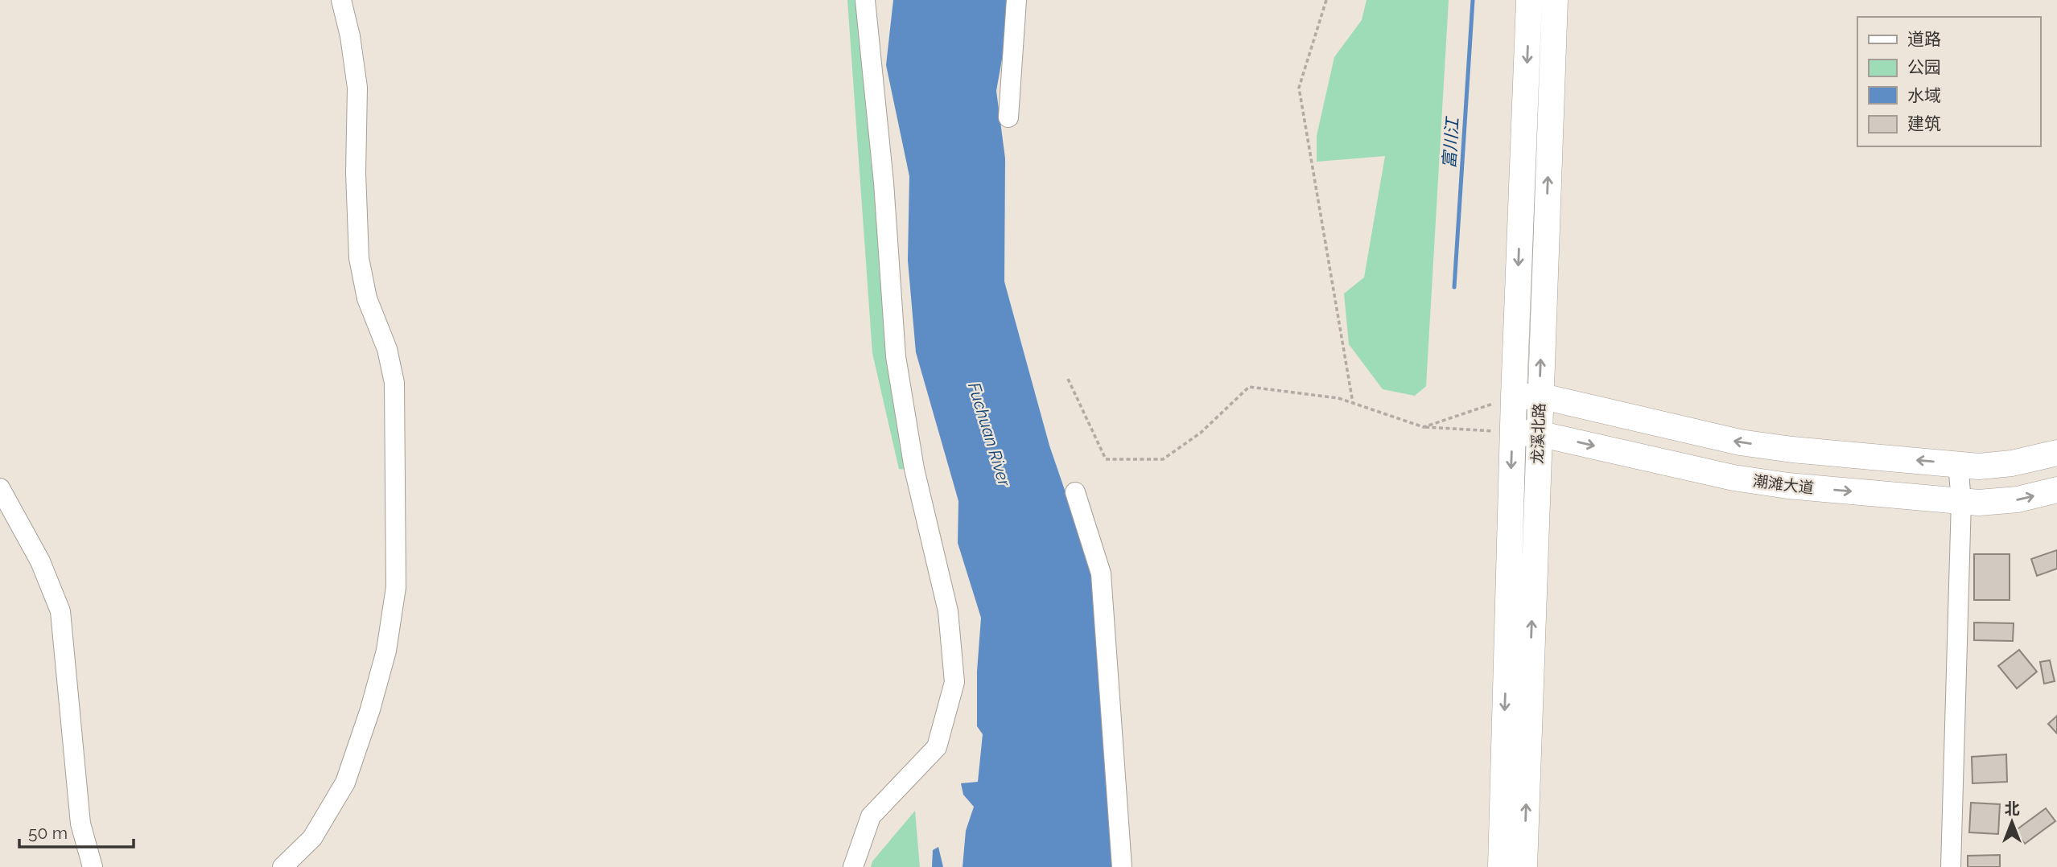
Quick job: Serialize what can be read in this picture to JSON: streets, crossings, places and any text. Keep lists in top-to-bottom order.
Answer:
{
  "streets": {
    "main road": ["龙溪北路", "潮滩大道"]
  },
  "crossings": [
    ["龙溪北路", "潮滩大道"]
  ],
  "water": ["富川江", "Fuchuan River"],
  "legend": [
    "道路",
    "公园",
    "水域",
    "建筑"
  ],
  "scale_bar": "50 m",
  "north": "top"
}
